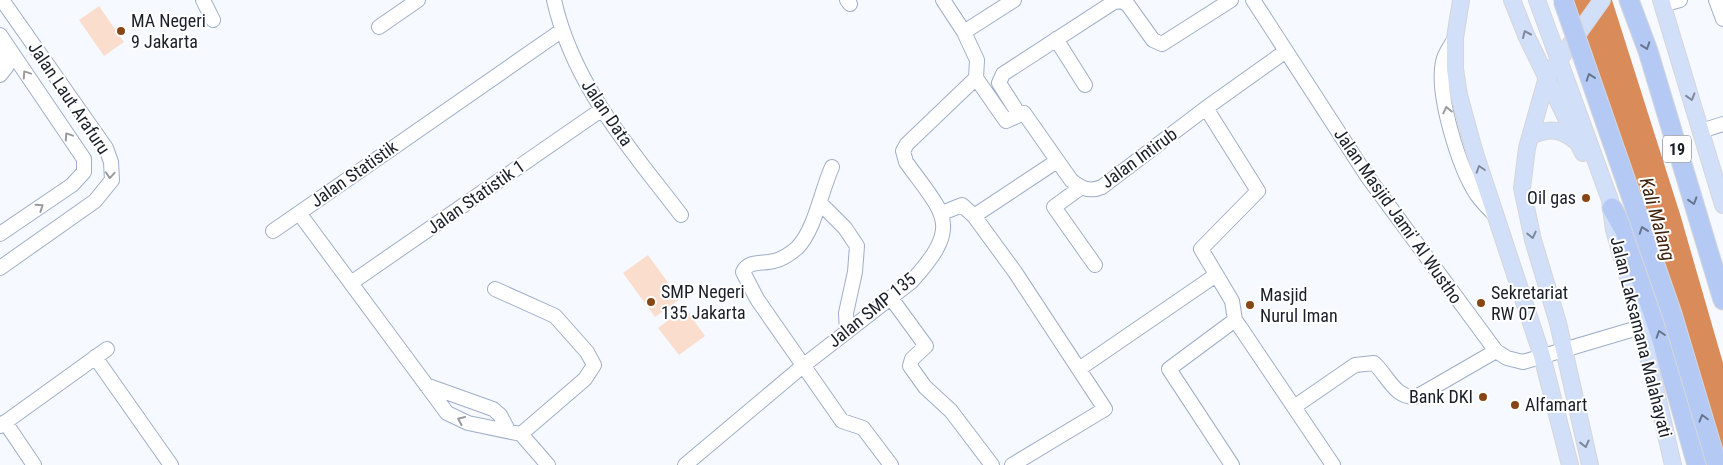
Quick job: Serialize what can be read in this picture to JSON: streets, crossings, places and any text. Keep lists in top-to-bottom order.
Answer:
{
  "streets": {
    "highway": ["19"],
    "main road": ["Jalan Laksamana Malahayati"],
    "street": [
      "Jalan Laut Arafuru",
      "Jalan Data",
      "Jalan Intirub",
      "Jalan Statistik",
      "Jalan Statistik 1",
      "Jalan Masjid Jami' Al Wustho",
      "Jalan SMP 135"
    ]
  },
  "crossings": [
    ["Jalan Data", "Jalan Statistik"],
    ["Jalan Data", "Jalan Statistik 1"],
    ["Jalan Intirub", "Jalan Masjid Jami' Al Wustho"],
    ["Jalan Statistik", "Jalan Statistik 1"],
    ["Jalan Masjid Jami' Al Wustho", "Jalan Laksamana Malahayati"]
  ],
  "water": ["Kali Malang"],
  "places": [
    "MA Negeri 9 Jakarta",
    "Oil gas",
    "SMP Negeri 135 Jakarta",
    "Sekretariat RW 07",
    "Masjid Nurul Iman",
    "Bank DKI",
    "Alfamart"
  ]
}
